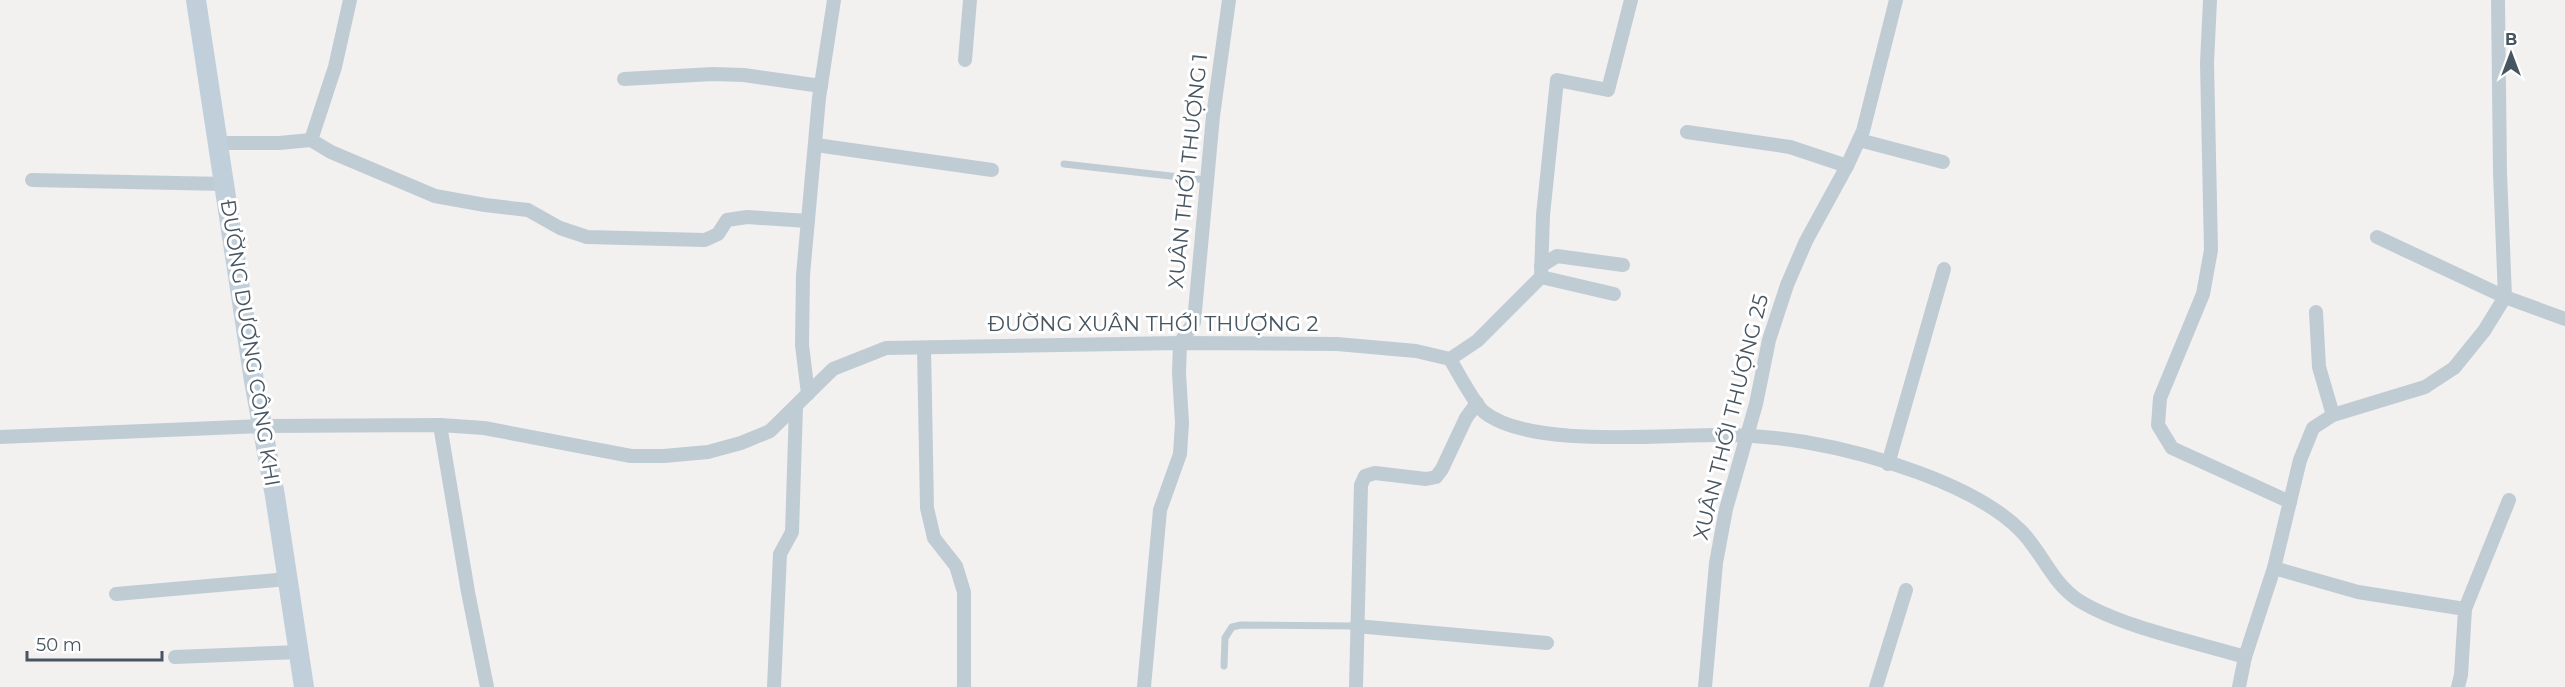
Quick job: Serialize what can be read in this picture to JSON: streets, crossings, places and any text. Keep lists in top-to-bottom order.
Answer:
{
  "streets": {
    "main road": ["ĐƯỜNG DƯƠNG CÔNG KHI"],
    "street": ["XUÂN THỚI THƯỢNG 1", "ĐƯỜNG XUÂN THỚI THƯỢNG 2", "XUÂN THỚI THƯỢNG 25"]
  },
  "crossings": [
    ["XUÂN THỚI THƯỢNG 1", "ĐƯỜNG XUÂN THỚI THƯỢNG 2"],
    ["ĐƯỜNG XUÂN THỚI THƯỢNG 2", "ĐƯỜNG DƯƠNG CÔNG KHI"]
  ],
  "scale_bar": "50 m",
  "north": "top"
}
